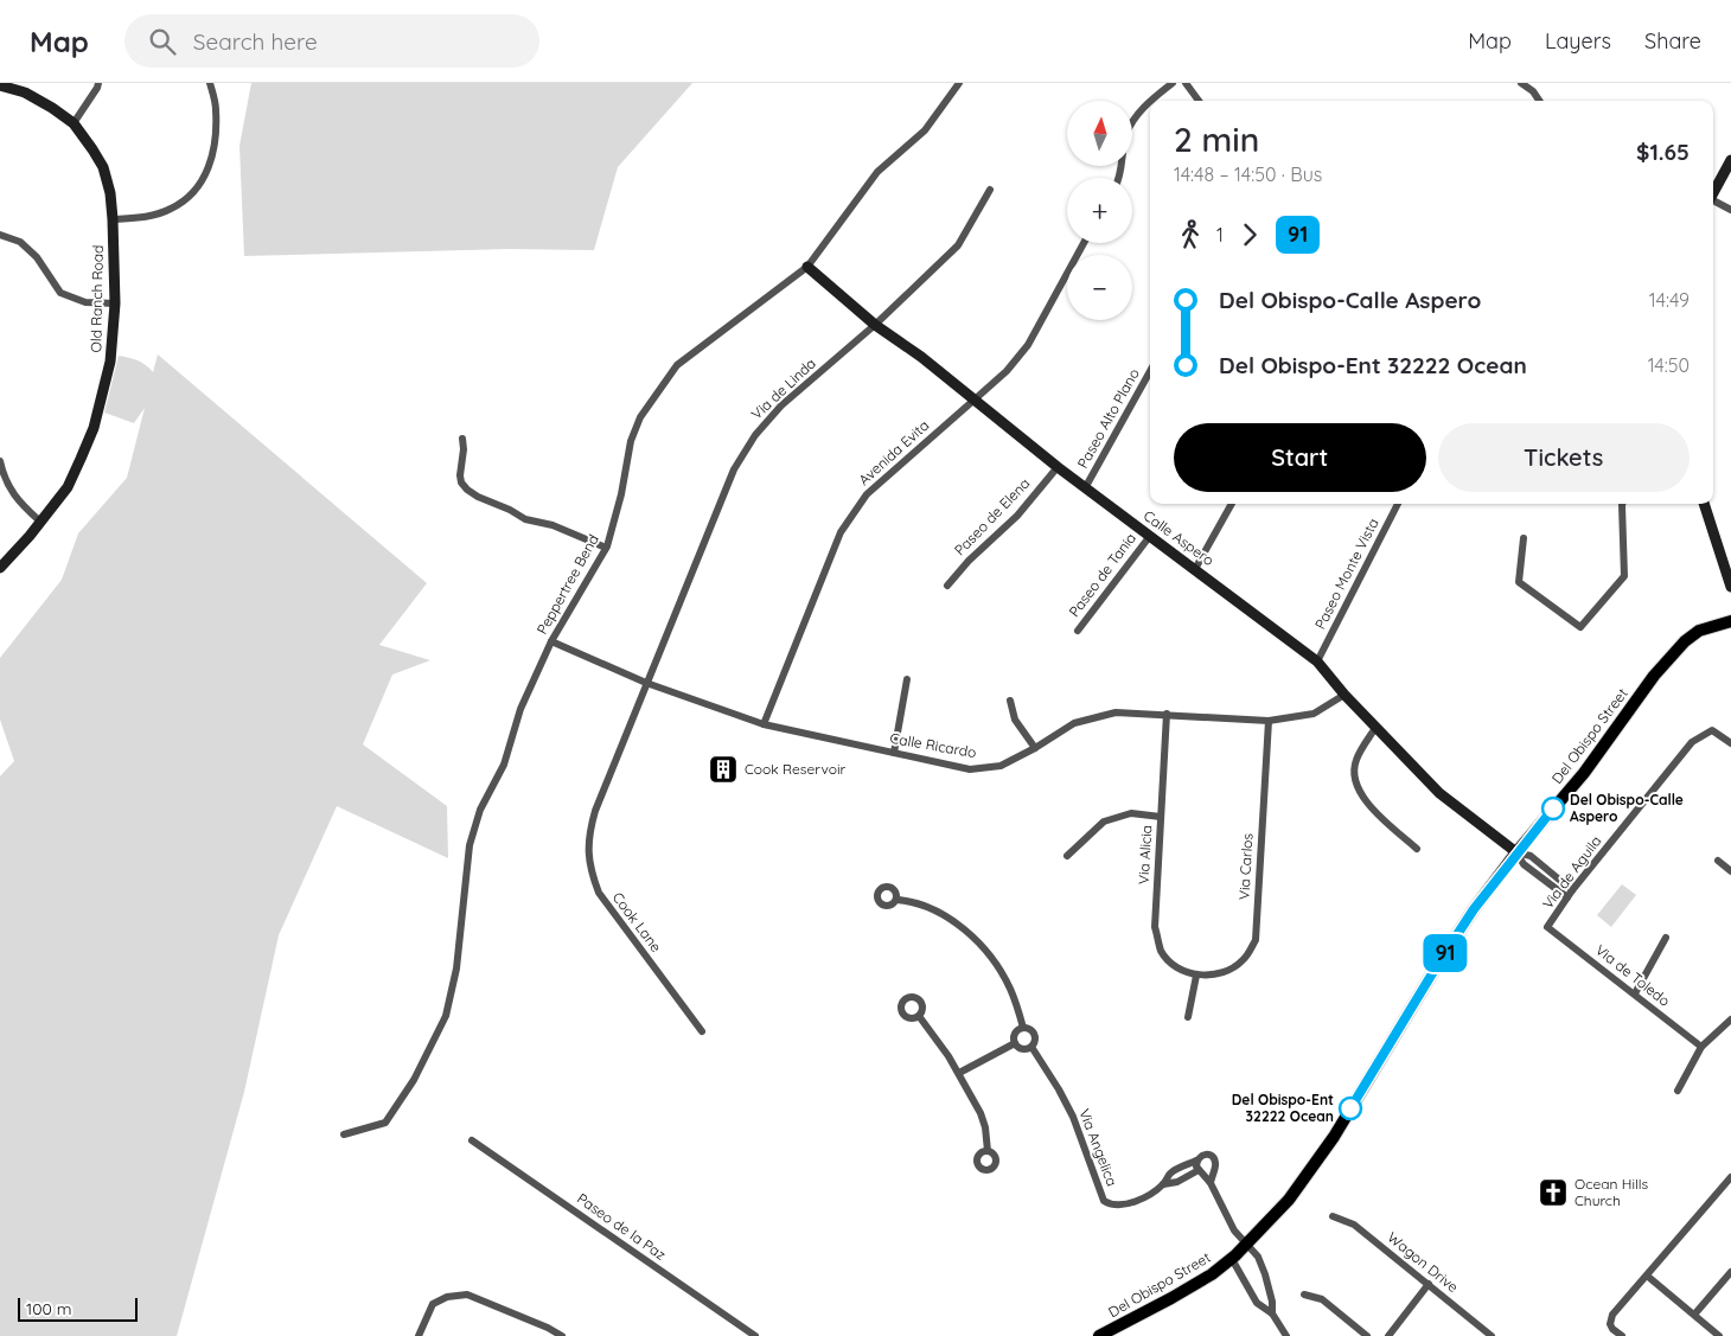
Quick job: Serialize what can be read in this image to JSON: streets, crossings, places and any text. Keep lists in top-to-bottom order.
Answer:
{
  "streets": {
    "main road": ["Del Obispo Street"],
    "street": [
      "Old Ranch Road",
      "Via de Linda",
      "Paseo Alto Plano",
      "Avenida Evita",
      "Paseo de Elena",
      "Calle Aspero",
      "Paseo Monte Vista",
      "Paseo de Tania",
      "Peppertree Bend",
      "Calle Ricardo",
      "Via Alicia",
      "Via Carlos",
      "Via de Aguila",
      "Cook Lane",
      "Via de Toledo",
      "Via Angelica",
      "Paseo de la Paz",
      "Wagon Drive"
    ]
  },
  "crossings": [
    ["Via de Linda", "Calle Aspero"],
    ["Via de Linda", "Calle Ricardo"],
    ["Via de Linda", "Cook Lane"],
    ["Paseo Alto Plano", "Calle Aspero"],
    ["Avenida Evita", "Calle Aspero"],
    ["Avenida Evita", "Calle Ricardo"],
    ["Paseo de Elena", "Calle Aspero"],
    ["Calle Aspero", "Paseo Monte Vista"],
    ["Calle Aspero", "Paseo de Tania"],
    ["Calle Aspero", "Peppertree Bend"],
    ["Calle Aspero", "Del Obispo Street"],
    ["Calle Aspero", "Calle Ricardo"],
    ["Calle Aspero", "Via de Aguila"],
    ["Peppertree Bend", "Calle Ricardo"],
    ["Calle Ricardo", "Via Alicia"],
    ["Calle Ricardo", "Via Carlos"],
    ["Calle Ricardo", "Cook Lane"],
    ["Via Alicia", "Via Carlos"],
    ["Via de Aguila", "Via de Toledo"]
  ],
  "places": {
    "building": ["Cook Reservoir"],
    "other": ["Del Obispo-Calle Aspero", "Del Obispo-Ent 32222 Ocean"],
    "church": ["Ocean Hills Church"]
  },
  "lines": ["bus line 91"],
  "scale_bar": "100 m",
  "north": "top",
  "page": {
    "header": "Map",
    "search": "Search here",
    "nav": ["Map", "Layers", "Share"],
    "on_map": "91",
    "map_buttons": ["+", "−"],
    "heading": ["2 min", "14:48 – 14:50 · Bus", "$1.65"],
    "legs": ["1", "91"],
    "list": [
      {
        "name": "Del Obispo-Calle Aspero",
        "value": "14:49"
      },
      {
        "name": "Del Obispo-Ent 32222 Ocean",
        "value": "14:50"
      }
    ],
    "buttons": ["Start", "Tickets"],
    "scale": "100 m"
  }
}
